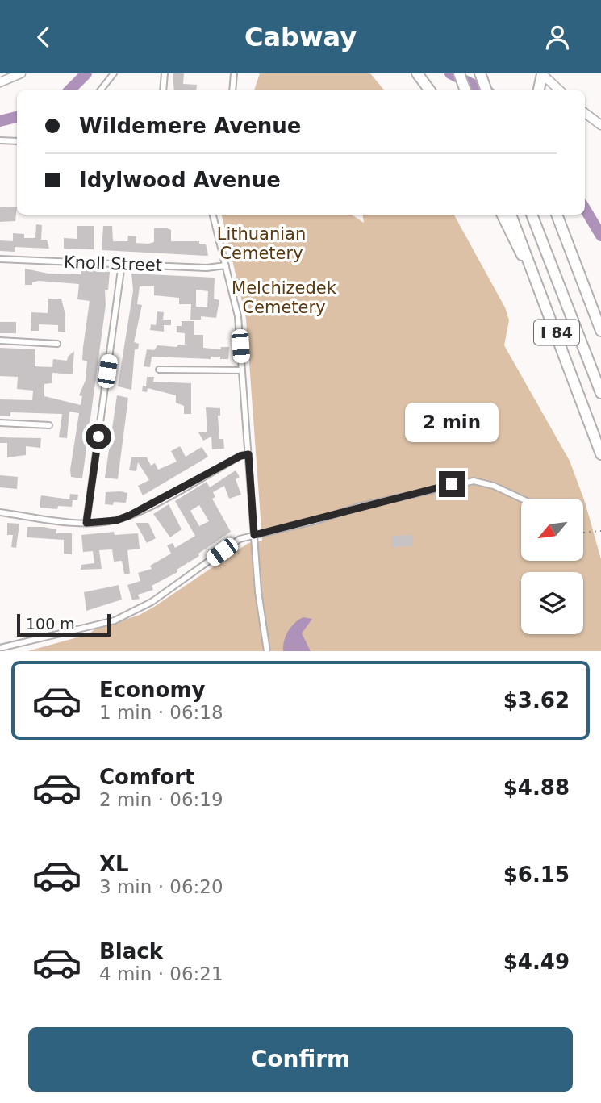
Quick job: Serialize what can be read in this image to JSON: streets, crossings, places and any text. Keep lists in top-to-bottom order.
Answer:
{
  "streets": {
    "highway": ["I 84"],
    "street": ["Knoll Street"]
  },
  "parks": ["Lithuanian Cemetery", "Melchizedek Cemetery"],
  "scale_bar": "100 m",
  "north": "bottom left",
  "page": {
    "header": "Cabway",
    "banner": ["Wildemere Avenue", "Idylwood Avenue"],
    "bubble": "2 min",
    "scale": "100 m",
    "list": [
      {
        "name": "Economy",
        "note": "1 min · 06:18",
        "value": "$3.62"
      },
      {
        "name": "Comfort",
        "note": "2 min · 06:19",
        "value": "$4.88"
      },
      {
        "name": "XL",
        "note": "3 min · 06:20",
        "value": "$6.15"
      },
      {
        "name": "Black",
        "note": "4 min · 06:21",
        "value": "$4.49"
      }
    ],
    "buttons": "Confirm"
  }
}
